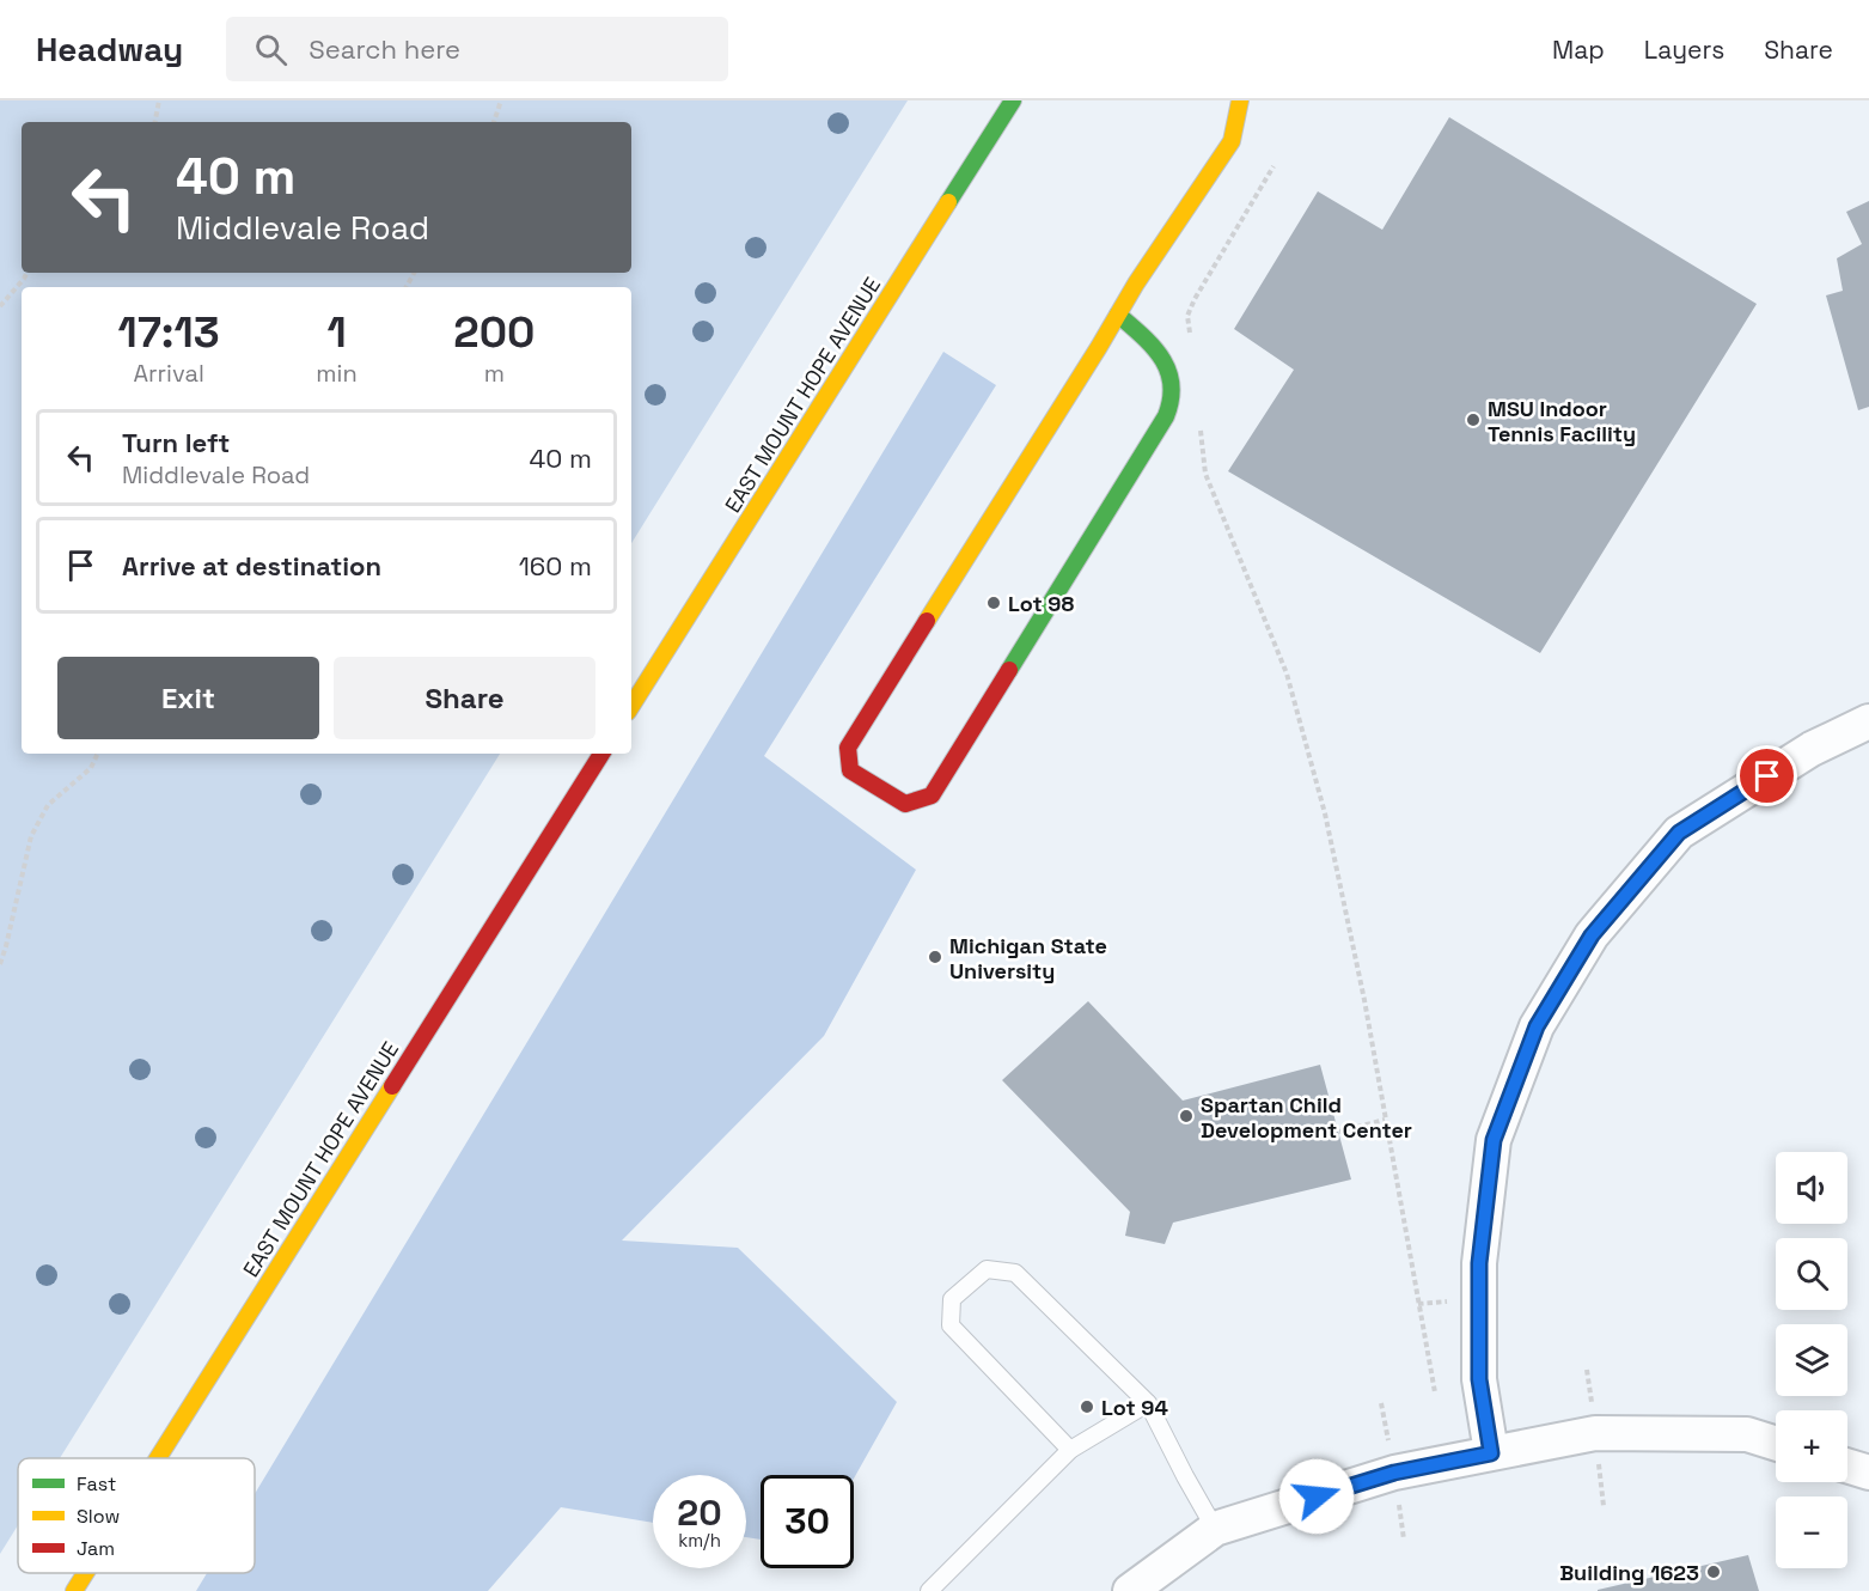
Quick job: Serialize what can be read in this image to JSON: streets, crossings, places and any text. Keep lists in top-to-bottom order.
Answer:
{
  "streets": {
    "street": ["EAST MOUNT HOPE AVENUE"]
  },
  "places": [
    "MSU Indoor Tennis Facility",
    "Lot 98",
    "Michigan State University",
    "Spartan Child Development Center",
    "Lot 94",
    "Building 1623"
  ],
  "legend": ["Fast", "Slow", "Jam"],
  "page": {
    "header": "Headway",
    "search": "Search here",
    "nav": ["Map", "Layers", "Share"],
    "turn": ["40 m", "Middlevale Road"],
    "eta": [
      "17:13",
      "Arrival",
      "1",
      "min",
      "200",
      "m"
    ],
    "list": [
      {
        "name": "Turn left",
        "note": "Middlevale Road",
        "value": "40 m"
      },
      {
        "name": "Arrive at destination",
        "value": "160 m"
      }
    ],
    "buttons": ["Exit", "Share"],
    "map_buttons": ["+", "−"],
    "speed": "20 km/h",
    "limit": "30"
  }
}
